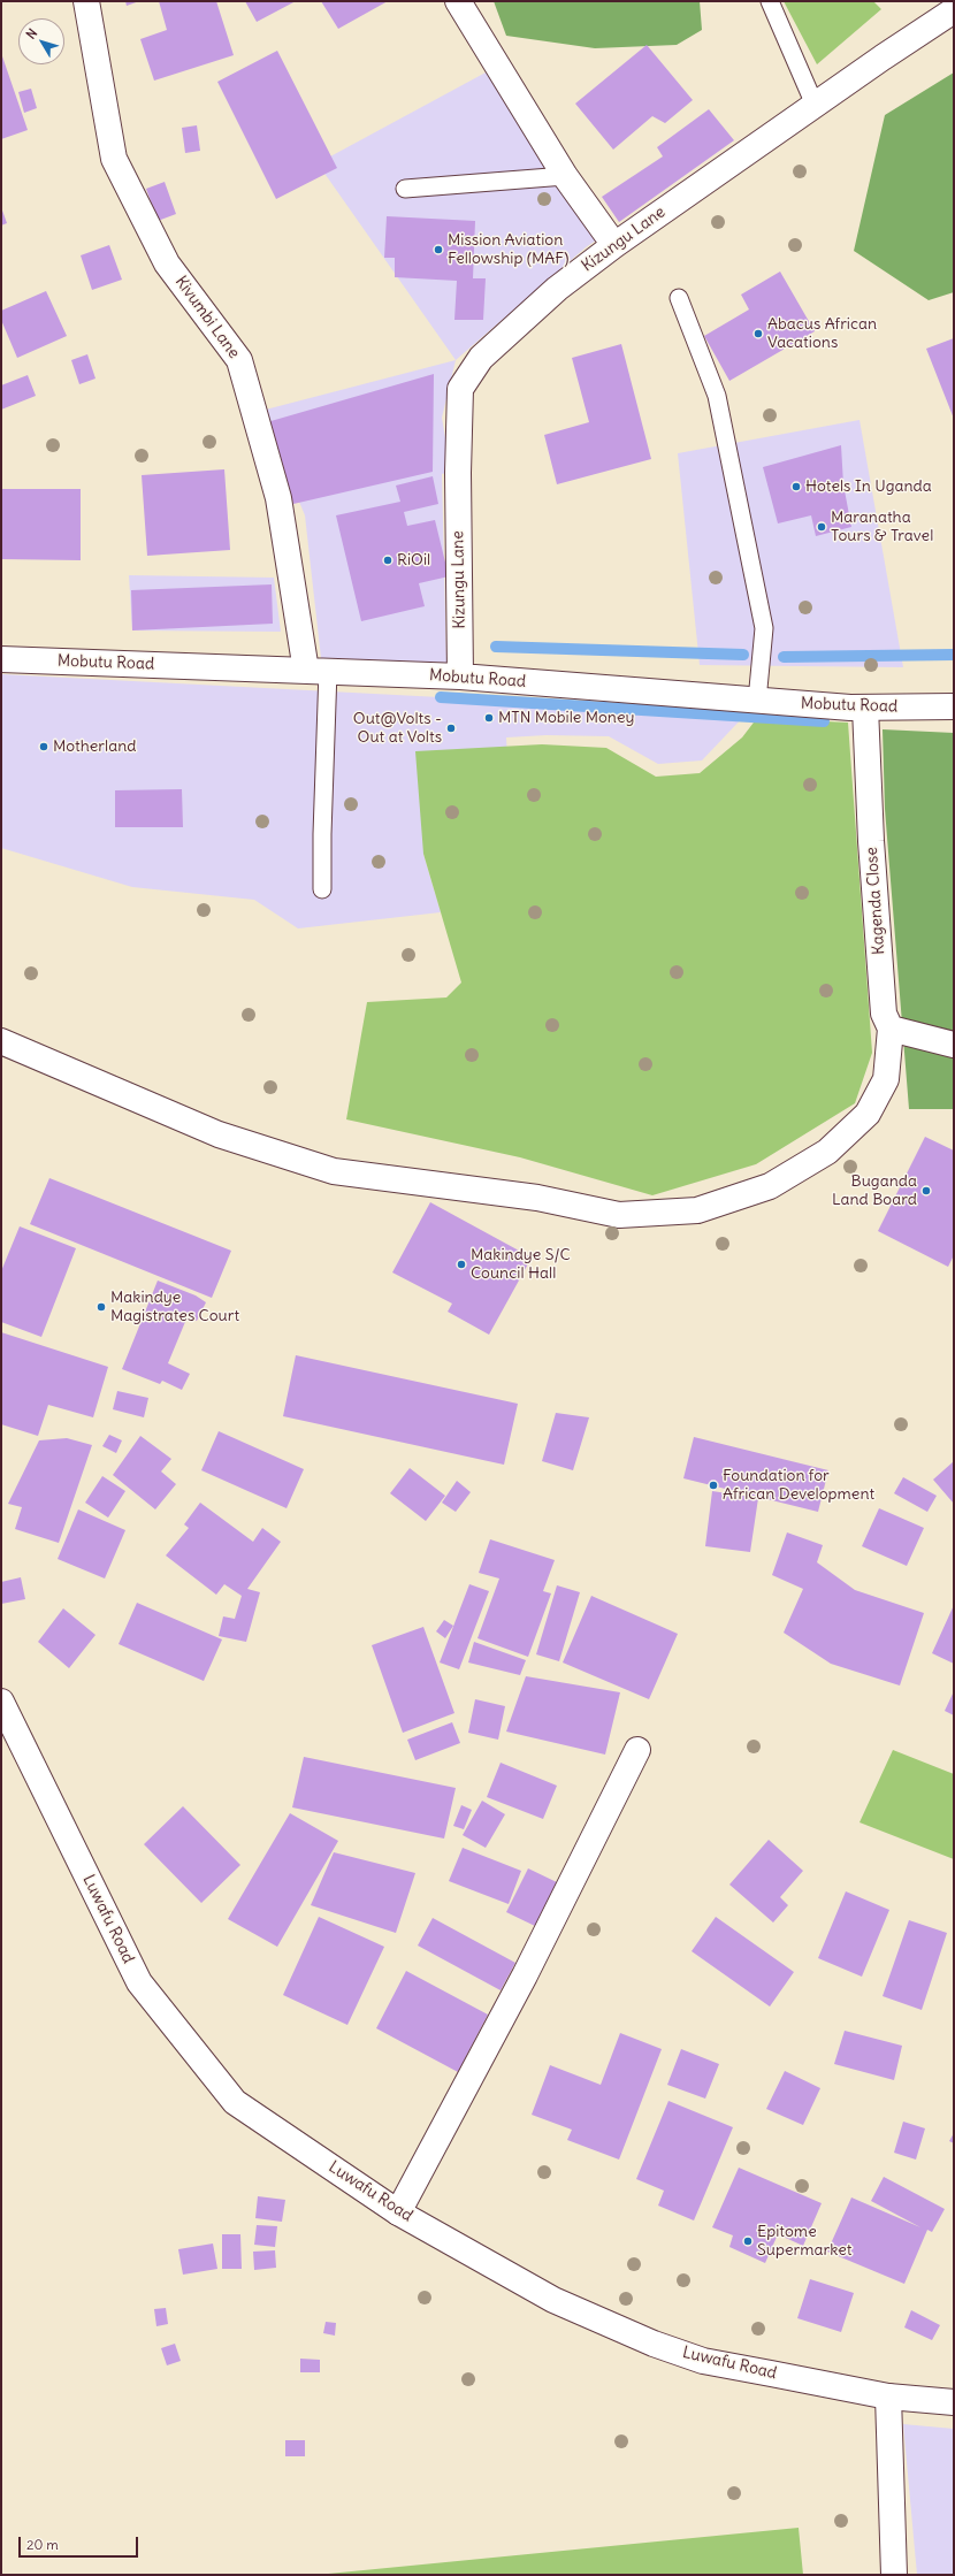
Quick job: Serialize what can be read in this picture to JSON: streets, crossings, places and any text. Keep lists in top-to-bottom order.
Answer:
{
  "streets": {
    "street": [
      "Kizungu Lane",
      "Kivumbi Lane",
      "Mobutu Road",
      "Kagenda Close",
      "Luwafu Road"
    ]
  },
  "crossings": [
    ["Kizungu Lane", "Mobutu Road"],
    ["Kivumbi Lane", "Mobutu Road"],
    ["Mobutu Road", "Kagenda Close"]
  ],
  "places": [
    "Mission Aviation Fellowship (MAF)",
    "Abacus African Vacations",
    "Hotels In Uganda",
    "Maranatha Tours & Travel",
    "RiOil",
    "MTN Mobile Money",
    "Out@Volts - Out at Volts",
    "Motherland",
    "Buganda Land Board",
    "Makindye S/C Council Hall",
    "Makindye Magistrates Court",
    "Foundation for African Development",
    "Epitome Supermarket"
  ],
  "scale_bar": "20 m",
  "north": "top left"
}
